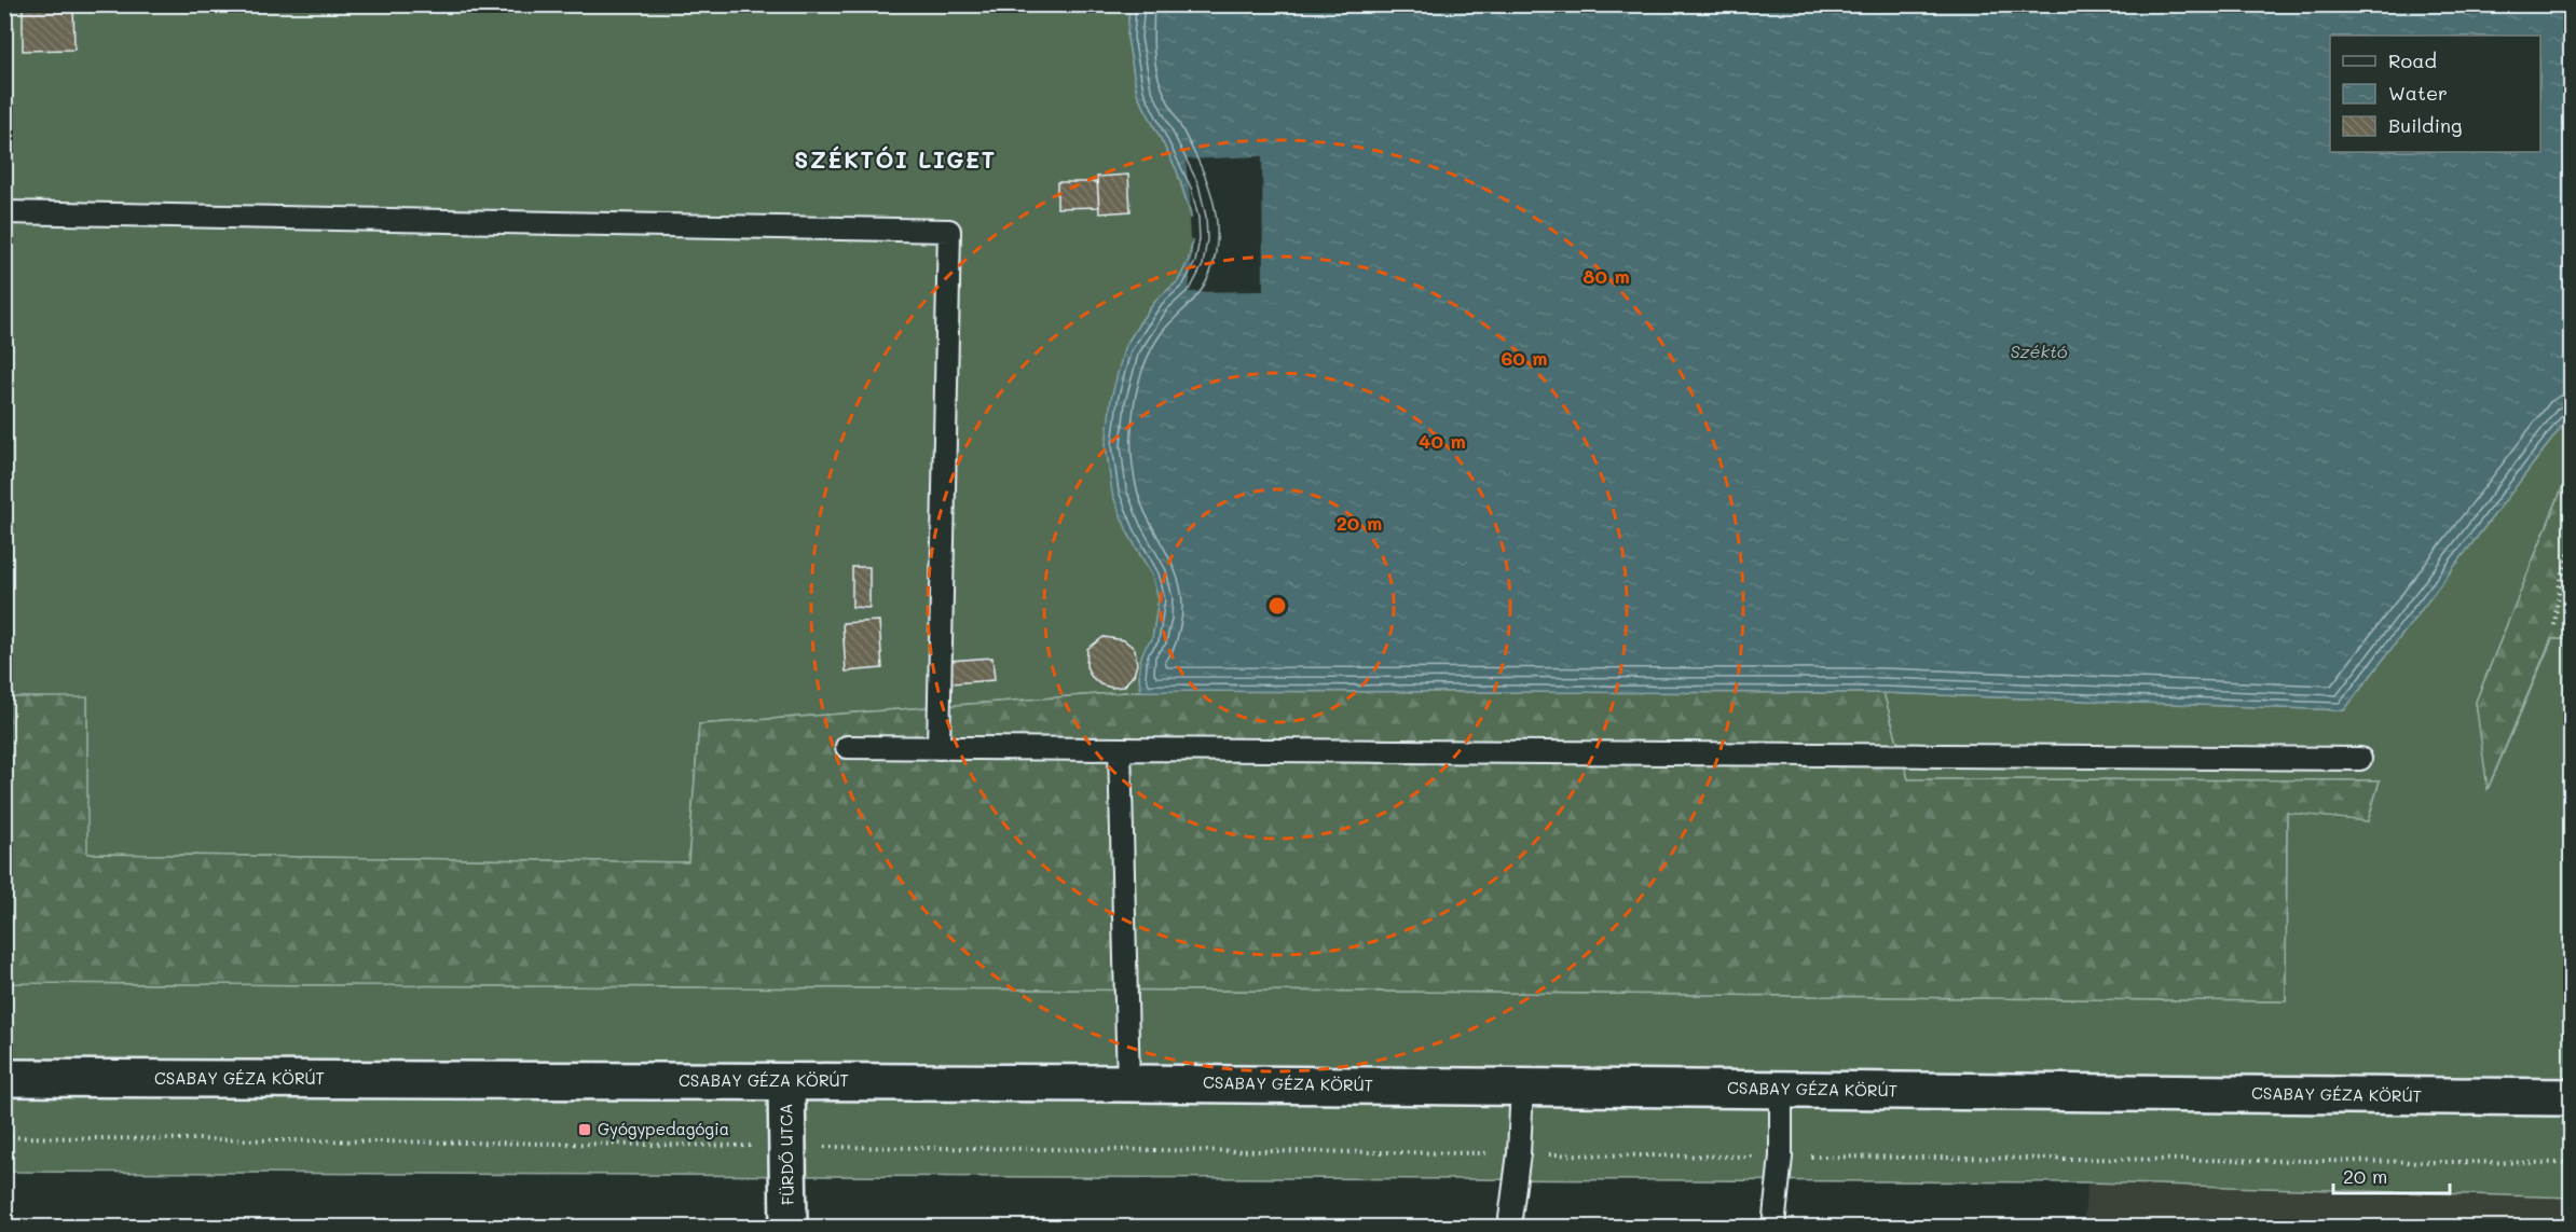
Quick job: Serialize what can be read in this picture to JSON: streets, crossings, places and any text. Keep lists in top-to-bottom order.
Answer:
{
  "streets": {
    "street": ["CSABAY GÉZA KÖRÚT", "FÜRDŐ UTCA"]
  },
  "crossings": [
    ["CSABAY GÉZA KÖRÚT", "FÜRDŐ UTCA"]
  ],
  "districts": ["SZÉKTÓI LIGET"],
  "water": ["Széktó"],
  "places": {
    "transit": ["Gyógypedagógia"]
  },
  "legend": ["Road", "Water", "Building"],
  "scale_bar": "20 m",
  "rings": [
    "80 m",
    "60 m",
    "40 m",
    "20 m"
  ]
}
